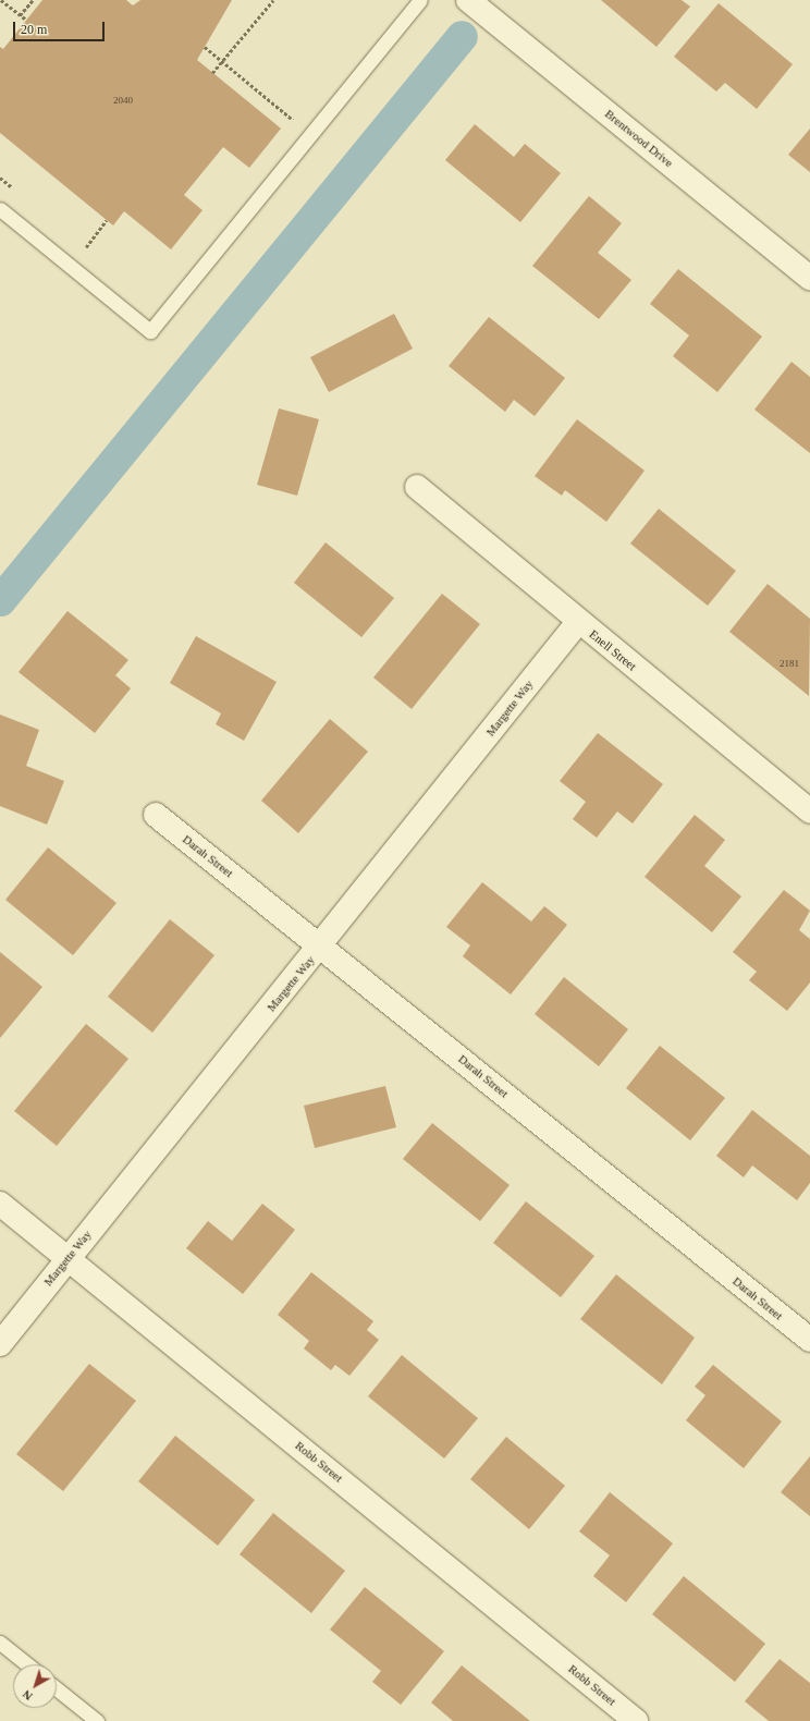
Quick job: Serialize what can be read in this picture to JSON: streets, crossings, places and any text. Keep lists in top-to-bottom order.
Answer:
{
  "streets": {
    "street": [
      "Brentwood Drive",
      "Enell Street",
      "Margette Way",
      "Darah Street",
      "Robb Street"
    ]
  },
  "crossings": [
    ["Enell Street", "Margette Way"],
    ["Margette Way", "Darah Street"],
    ["Margette Way", "Robb Street"]
  ],
  "house_numbers": ["2040", "2181"],
  "scale_bar": "20 m",
  "north": "bottom left"
}
